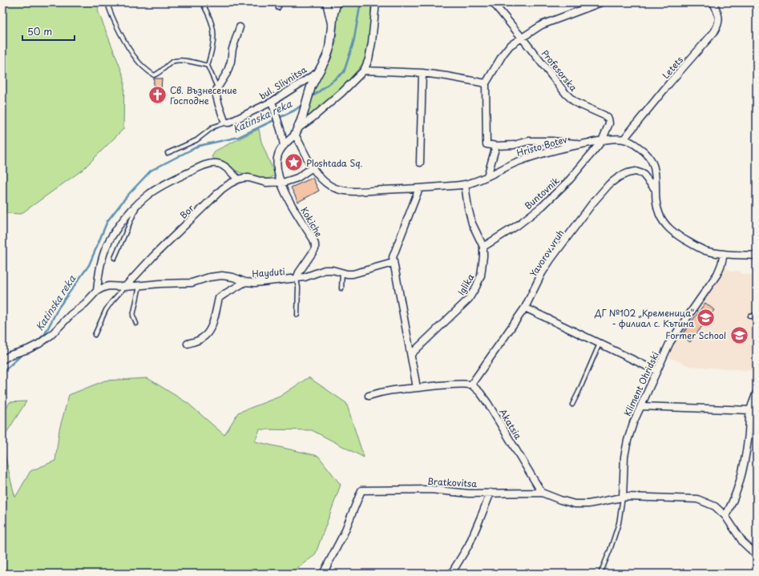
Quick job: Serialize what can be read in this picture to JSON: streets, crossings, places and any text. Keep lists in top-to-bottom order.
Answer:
{
  "streets": {
    "street": [
      "Letets",
      "Profesorska",
      "bul. Slivnitsa",
      "Hristo Botev",
      "Buntovnik",
      "Bor",
      "Kokiche",
      "Yavorov vruh",
      "Hayduti",
      "Iglika",
      "Kliment Ohridski",
      "Akatsia",
      "Bratkovitsa"
    ]
  },
  "crossings": [
    ["Letets", "Hristo Botev"],
    ["Profesorska", "Hristo Botev"],
    ["Profesorska", "Buntovnik"],
    ["Hristo Botev", "Buntovnik"],
    ["Hristo Botev", "Iglika"],
    ["Buntovnik", "Iglika"],
    ["Bor", "Kokiche"],
    ["Bor", "Hayduti"],
    ["Kokiche", "Hayduti"],
    ["Yavorov vruh", "Akatsia"],
    ["Akatsia", "Bratkovitsa"]
  ],
  "water": ["Katinska reka"],
  "places": {
    "church": ["Св. Възнесение Господне"],
    "place": ["Ploshtada Sq."],
    "school or university": ["ДГ №102 „Кременица“ - филиал с. Кътина", "Former School"]
  },
  "scale_bar": "50 m"
}
